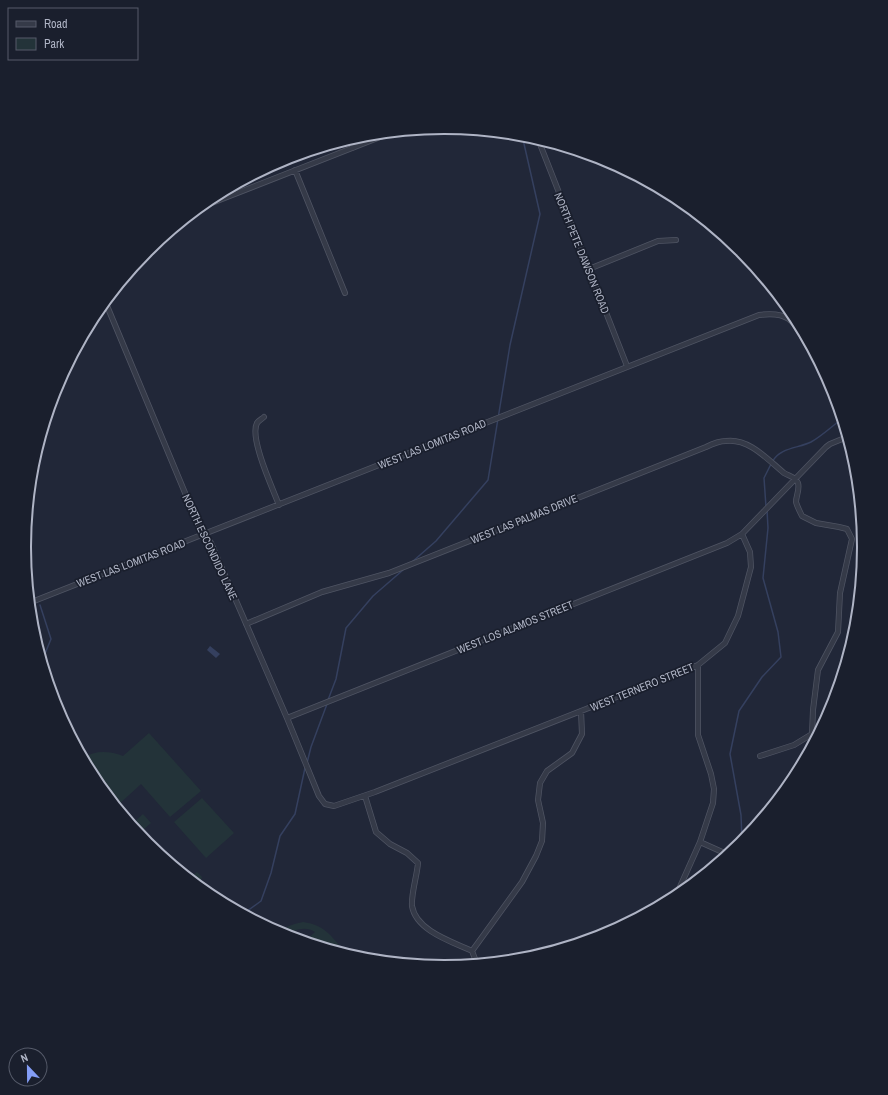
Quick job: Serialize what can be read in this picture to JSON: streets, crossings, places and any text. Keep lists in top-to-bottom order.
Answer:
{
  "streets": {
    "street": [
      "NORTH PETE DAWSON ROAD",
      "WEST LAS LOMITAS ROAD",
      "WEST LAS PALMAS DRIVE",
      "NORTH ESCONDIDO LANE",
      "WEST LOS ALAMOS STREET",
      "WEST TERNERO STREET"
    ]
  },
  "crossings": [
    ["NORTH PETE DAWSON ROAD", "WEST LAS LOMITAS ROAD"],
    ["WEST LAS LOMITAS ROAD", "NORTH ESCONDIDO LANE"],
    ["WEST LAS PALMAS DRIVE", "NORTH ESCONDIDO LANE"],
    ["NORTH ESCONDIDO LANE", "WEST LOS ALAMOS STREET"],
    ["NORTH ESCONDIDO LANE", "WEST TERNERO STREET"],
    ["WEST LOS ALAMOS STREET", "WEST TERNERO STREET"]
  ],
  "legend": ["Road", "Park"],
  "north": "top"
}
